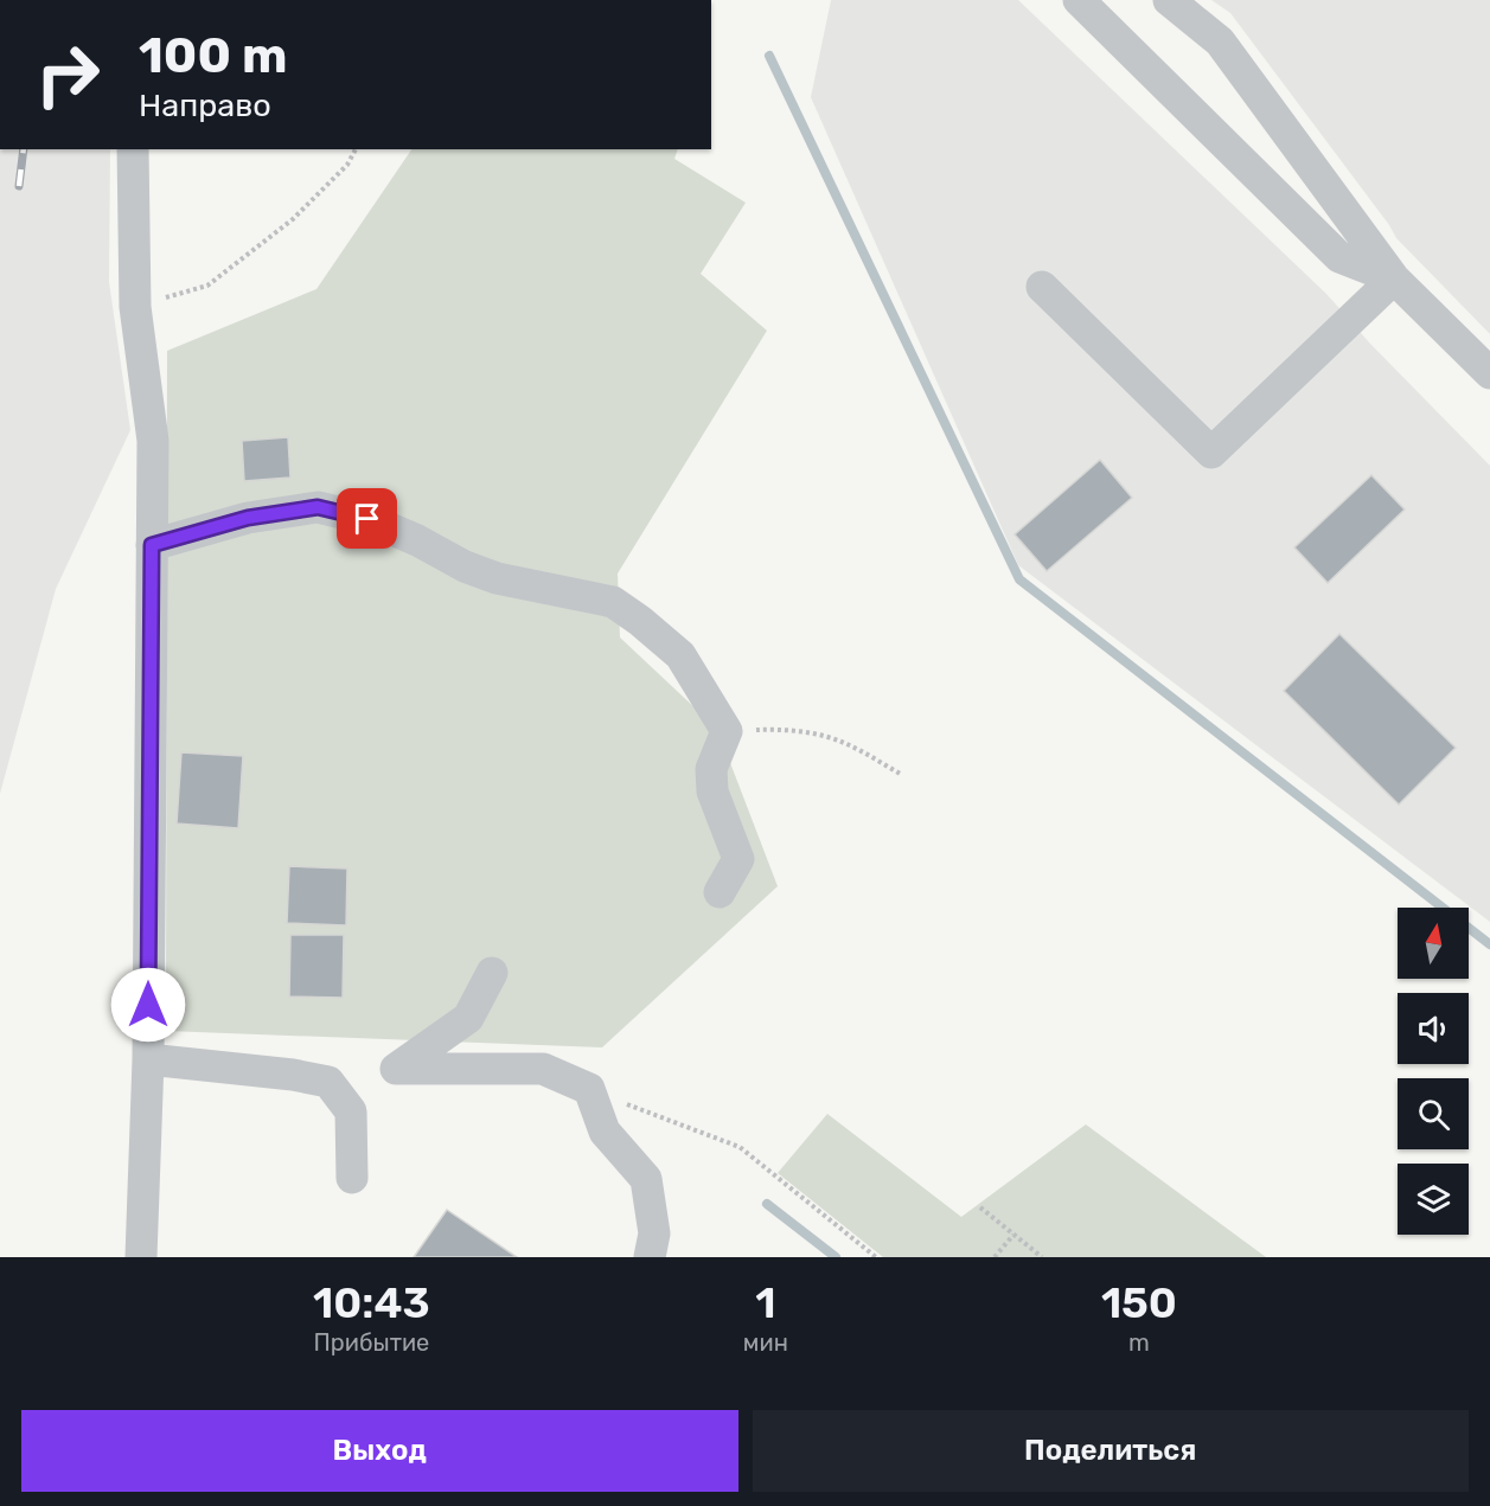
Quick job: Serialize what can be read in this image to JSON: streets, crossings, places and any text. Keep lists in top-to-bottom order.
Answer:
{
  "north": "top",
  "page": {
    "turn": ["100 m", "Направо"],
    "eta": [
      "10:43",
      "Прибытие",
      "1",
      "мин",
      "150",
      "m"
    ],
    "buttons": ["Выход", "Поделиться"]
  }
}
